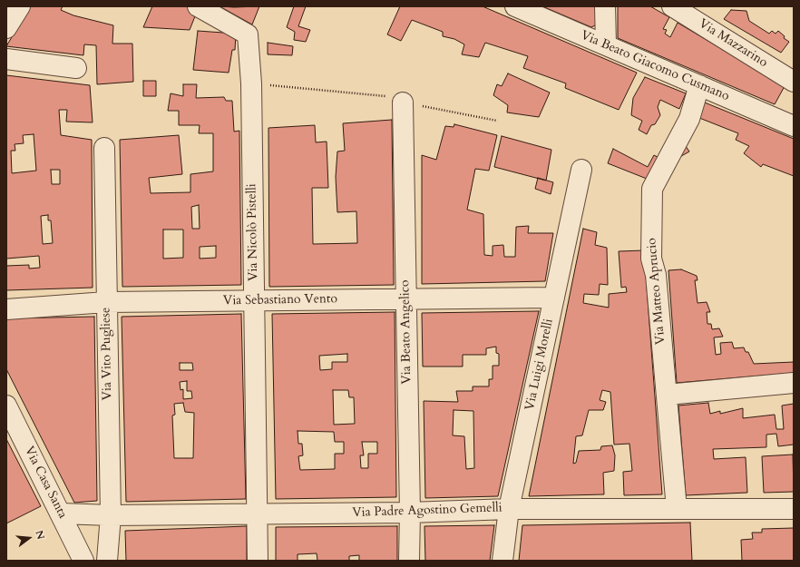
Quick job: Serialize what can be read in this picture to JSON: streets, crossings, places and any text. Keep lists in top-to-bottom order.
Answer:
{
  "streets": {
    "street": [
      "Via Mazzarino",
      "Via Beato Giacomo Cusmano",
      "Via Nicolò Pistelli",
      "Via Matteo Aprucio",
      "Via Sebastiano Vento",
      "Via Beato Angelico",
      "Via Vito Pugliese",
      "Via Luigi Morelli",
      "Via Casa Santa",
      "Via Padre Agostino Gemelli"
    ]
  },
  "crossings": [
    ["Via Beato Giacomo Cusmano", "Via Matteo Aprucio"],
    ["Via Nicolò Pistelli", "Via Sebastiano Vento"],
    ["Via Nicolò Pistelli", "Via Padre Agostino Gemelli"],
    ["Via Matteo Aprucio", "Via Padre Agostino Gemelli"],
    ["Via Sebastiano Vento", "Via Beato Angelico"],
    ["Via Sebastiano Vento", "Via Vito Pugliese"],
    ["Via Sebastiano Vento", "Via Luigi Morelli"],
    ["Via Beato Angelico", "Via Padre Agostino Gemelli"],
    ["Via Vito Pugliese", "Via Padre Agostino Gemelli"],
    ["Via Luigi Morelli", "Via Padre Agostino Gemelli"],
    ["Via Casa Santa", "Via Padre Agostino Gemelli"]
  ],
  "north": "right"
}
